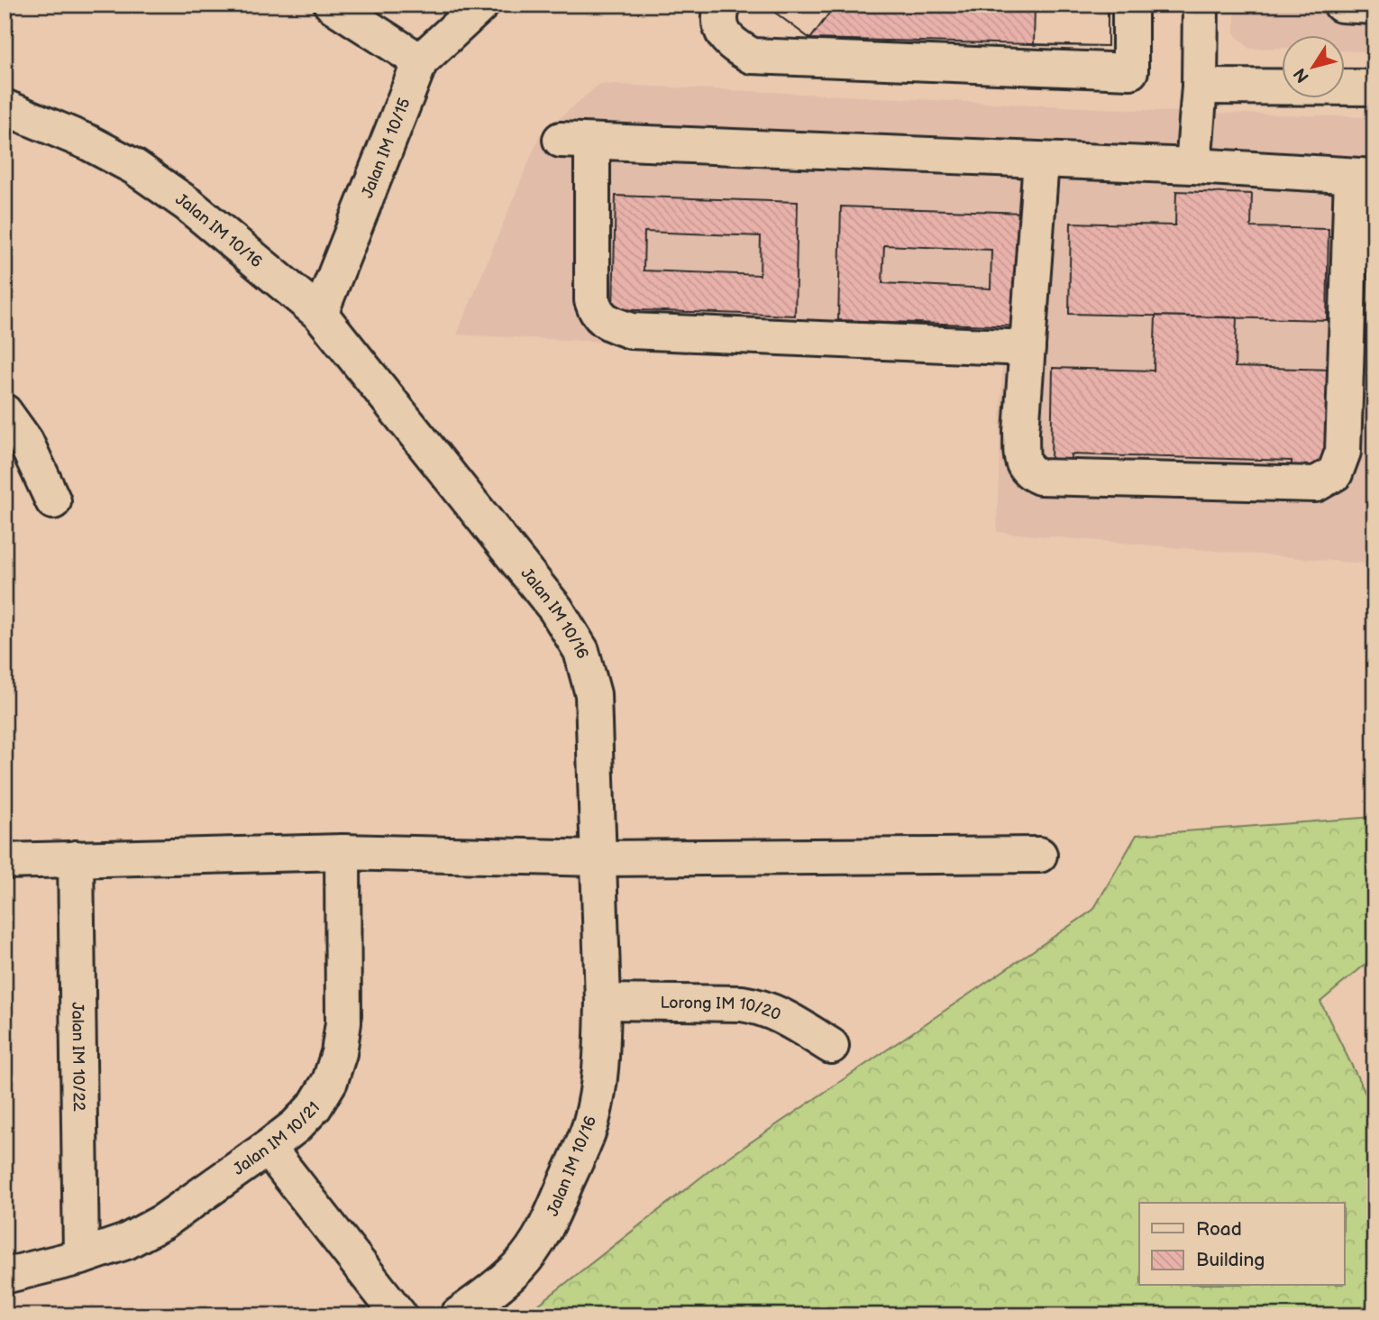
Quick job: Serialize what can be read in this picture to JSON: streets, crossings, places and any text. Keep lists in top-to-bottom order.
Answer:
{
  "streets": {
    "street": [
      "Jalan IM 10/15",
      "Jalan IM 10/16",
      "Lorong IM 10/20",
      "Jalan IM 10/22",
      "Jalan IM 10/21"
    ]
  },
  "crossings": [
    ["Jalan IM 10/15", "Jalan IM 10/16"],
    ["Jalan IM 10/16", "Lorong IM 10/20"],
    ["Jalan IM 10/22", "Jalan IM 10/21"]
  ],
  "legend": ["Road", "Building"],
  "north": "bottom left"
}
